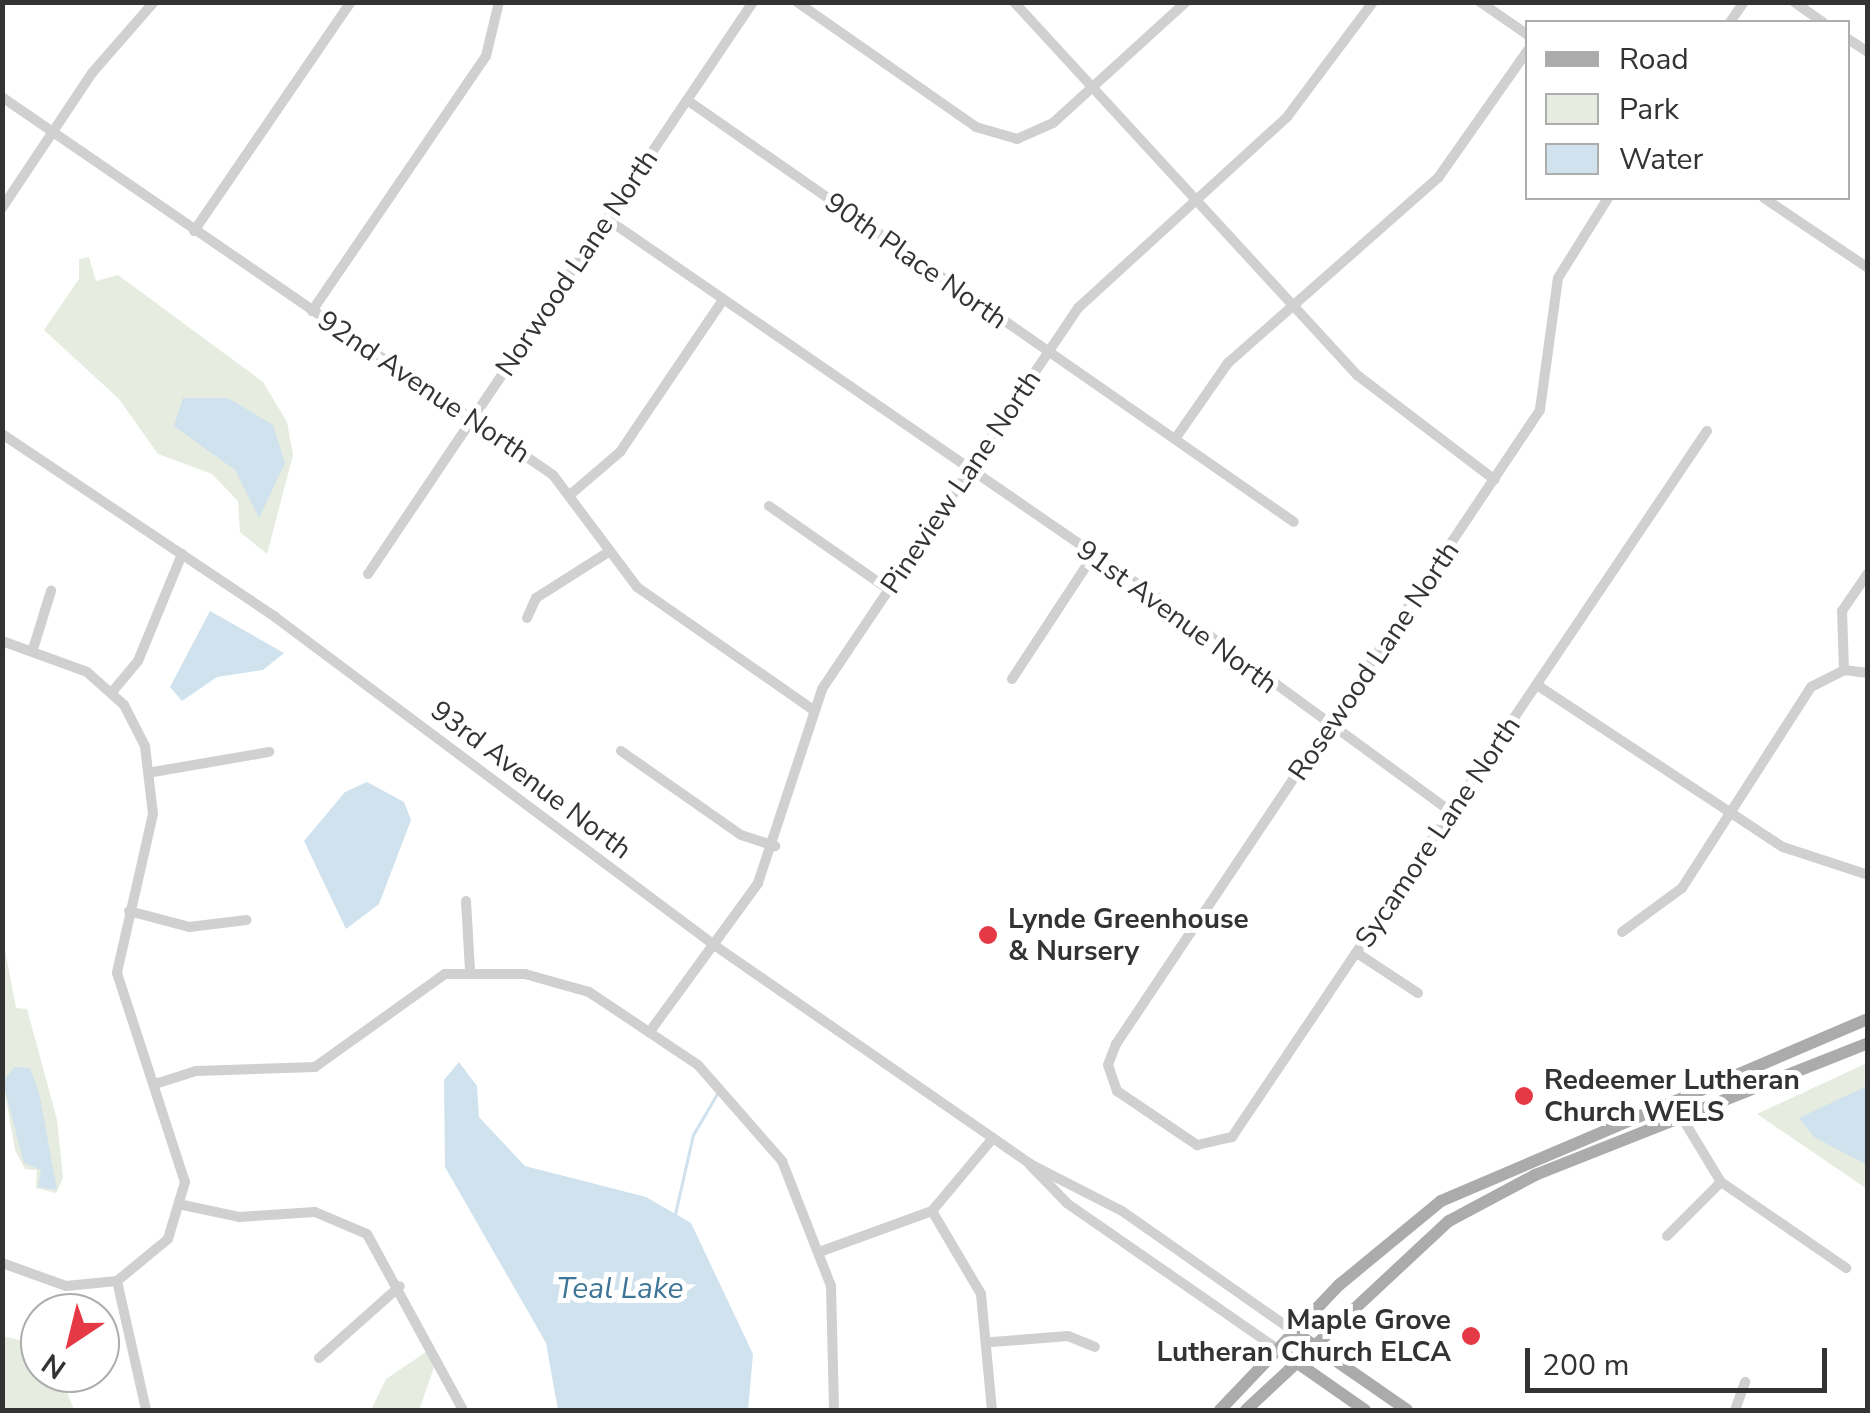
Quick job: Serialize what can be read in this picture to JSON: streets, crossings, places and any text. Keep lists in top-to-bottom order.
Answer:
{
  "streets": {
    "main road": ["93rd Avenue North"],
    "street": [
      "90th Place North",
      "Norwood Lane North",
      "92nd Avenue North",
      "Pineview Lane North",
      "91st Avenue North",
      "Rosewood Lane North",
      "Sycamore Lane North"
    ]
  },
  "crossings": [
    ["90th Place North", "Norwood Lane North"],
    ["90th Place North", "Pineview Lane North"],
    ["Norwood Lane North", "92nd Avenue North"],
    ["Norwood Lane North", "91st Avenue North"],
    ["92nd Avenue North", "Pineview Lane North"],
    ["Pineview Lane North", "91st Avenue North"],
    ["Pineview Lane North", "93rd Avenue North"],
    ["91st Avenue North", "Rosewood Lane North"],
    ["91st Avenue North", "Sycamore Lane North"],
    ["Rosewood Lane North", "Sycamore Lane North"]
  ],
  "water": ["Teal Lake"],
  "places": ["Lynde Greenhouse & Nursery", "Redeemer Lutheran Church WELS", "Maple Grove Lutheran Church ELCA"],
  "legend": ["Road", "Park", "Water"],
  "scale_bar": "200 m",
  "north": "bottom left"
}
